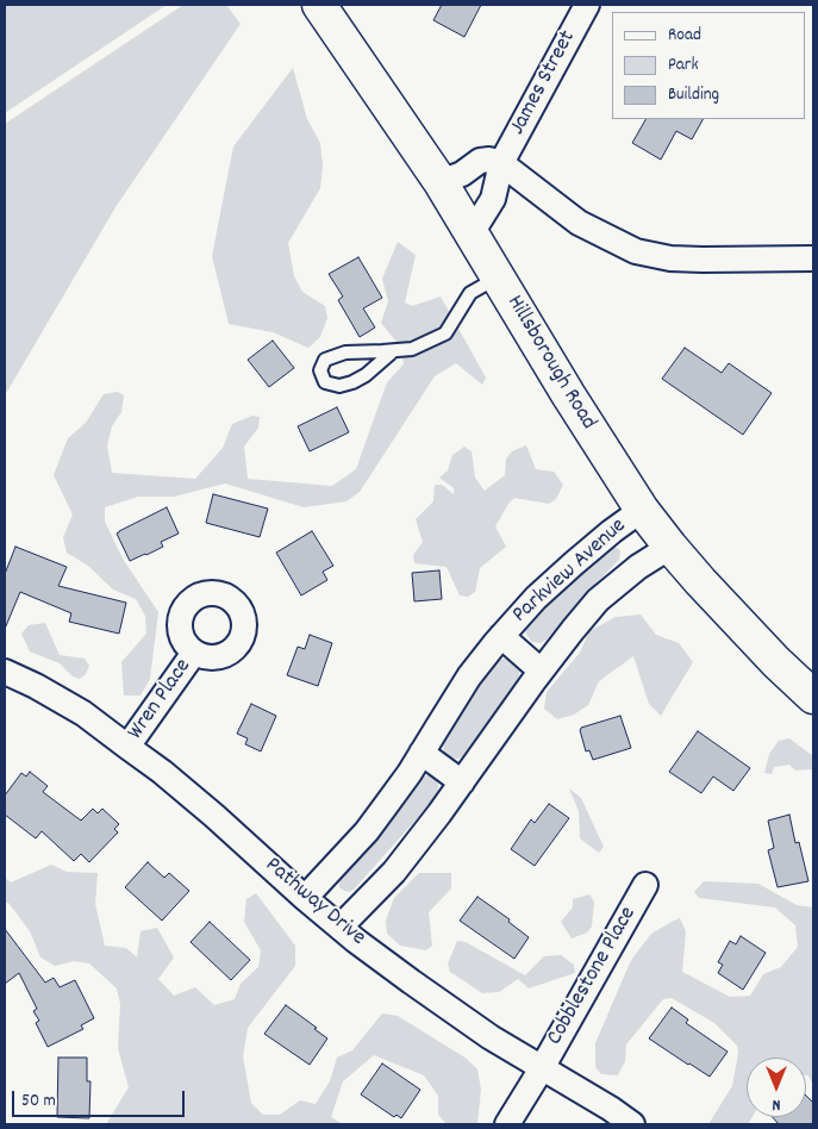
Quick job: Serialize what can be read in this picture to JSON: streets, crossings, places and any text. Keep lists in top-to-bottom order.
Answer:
{
  "streets": {
    "main road": ["Hillsborough Road"],
    "street": [
      "James Street",
      "Parkview Avenue",
      "Wren Place",
      "Pathway Drive",
      "Cobblestone Place"
    ]
  },
  "crossings": [
    ["James Street", "Hillsborough Road"],
    ["Hillsborough Road", "Parkview Avenue"],
    ["Parkview Avenue", "Pathway Drive"],
    ["Wren Place", "Pathway Drive"],
    ["Pathway Drive", "Cobblestone Place"]
  ],
  "legend": ["Road", "Park", "Building"],
  "scale_bar": "50 m",
  "north": "bottom"
}
